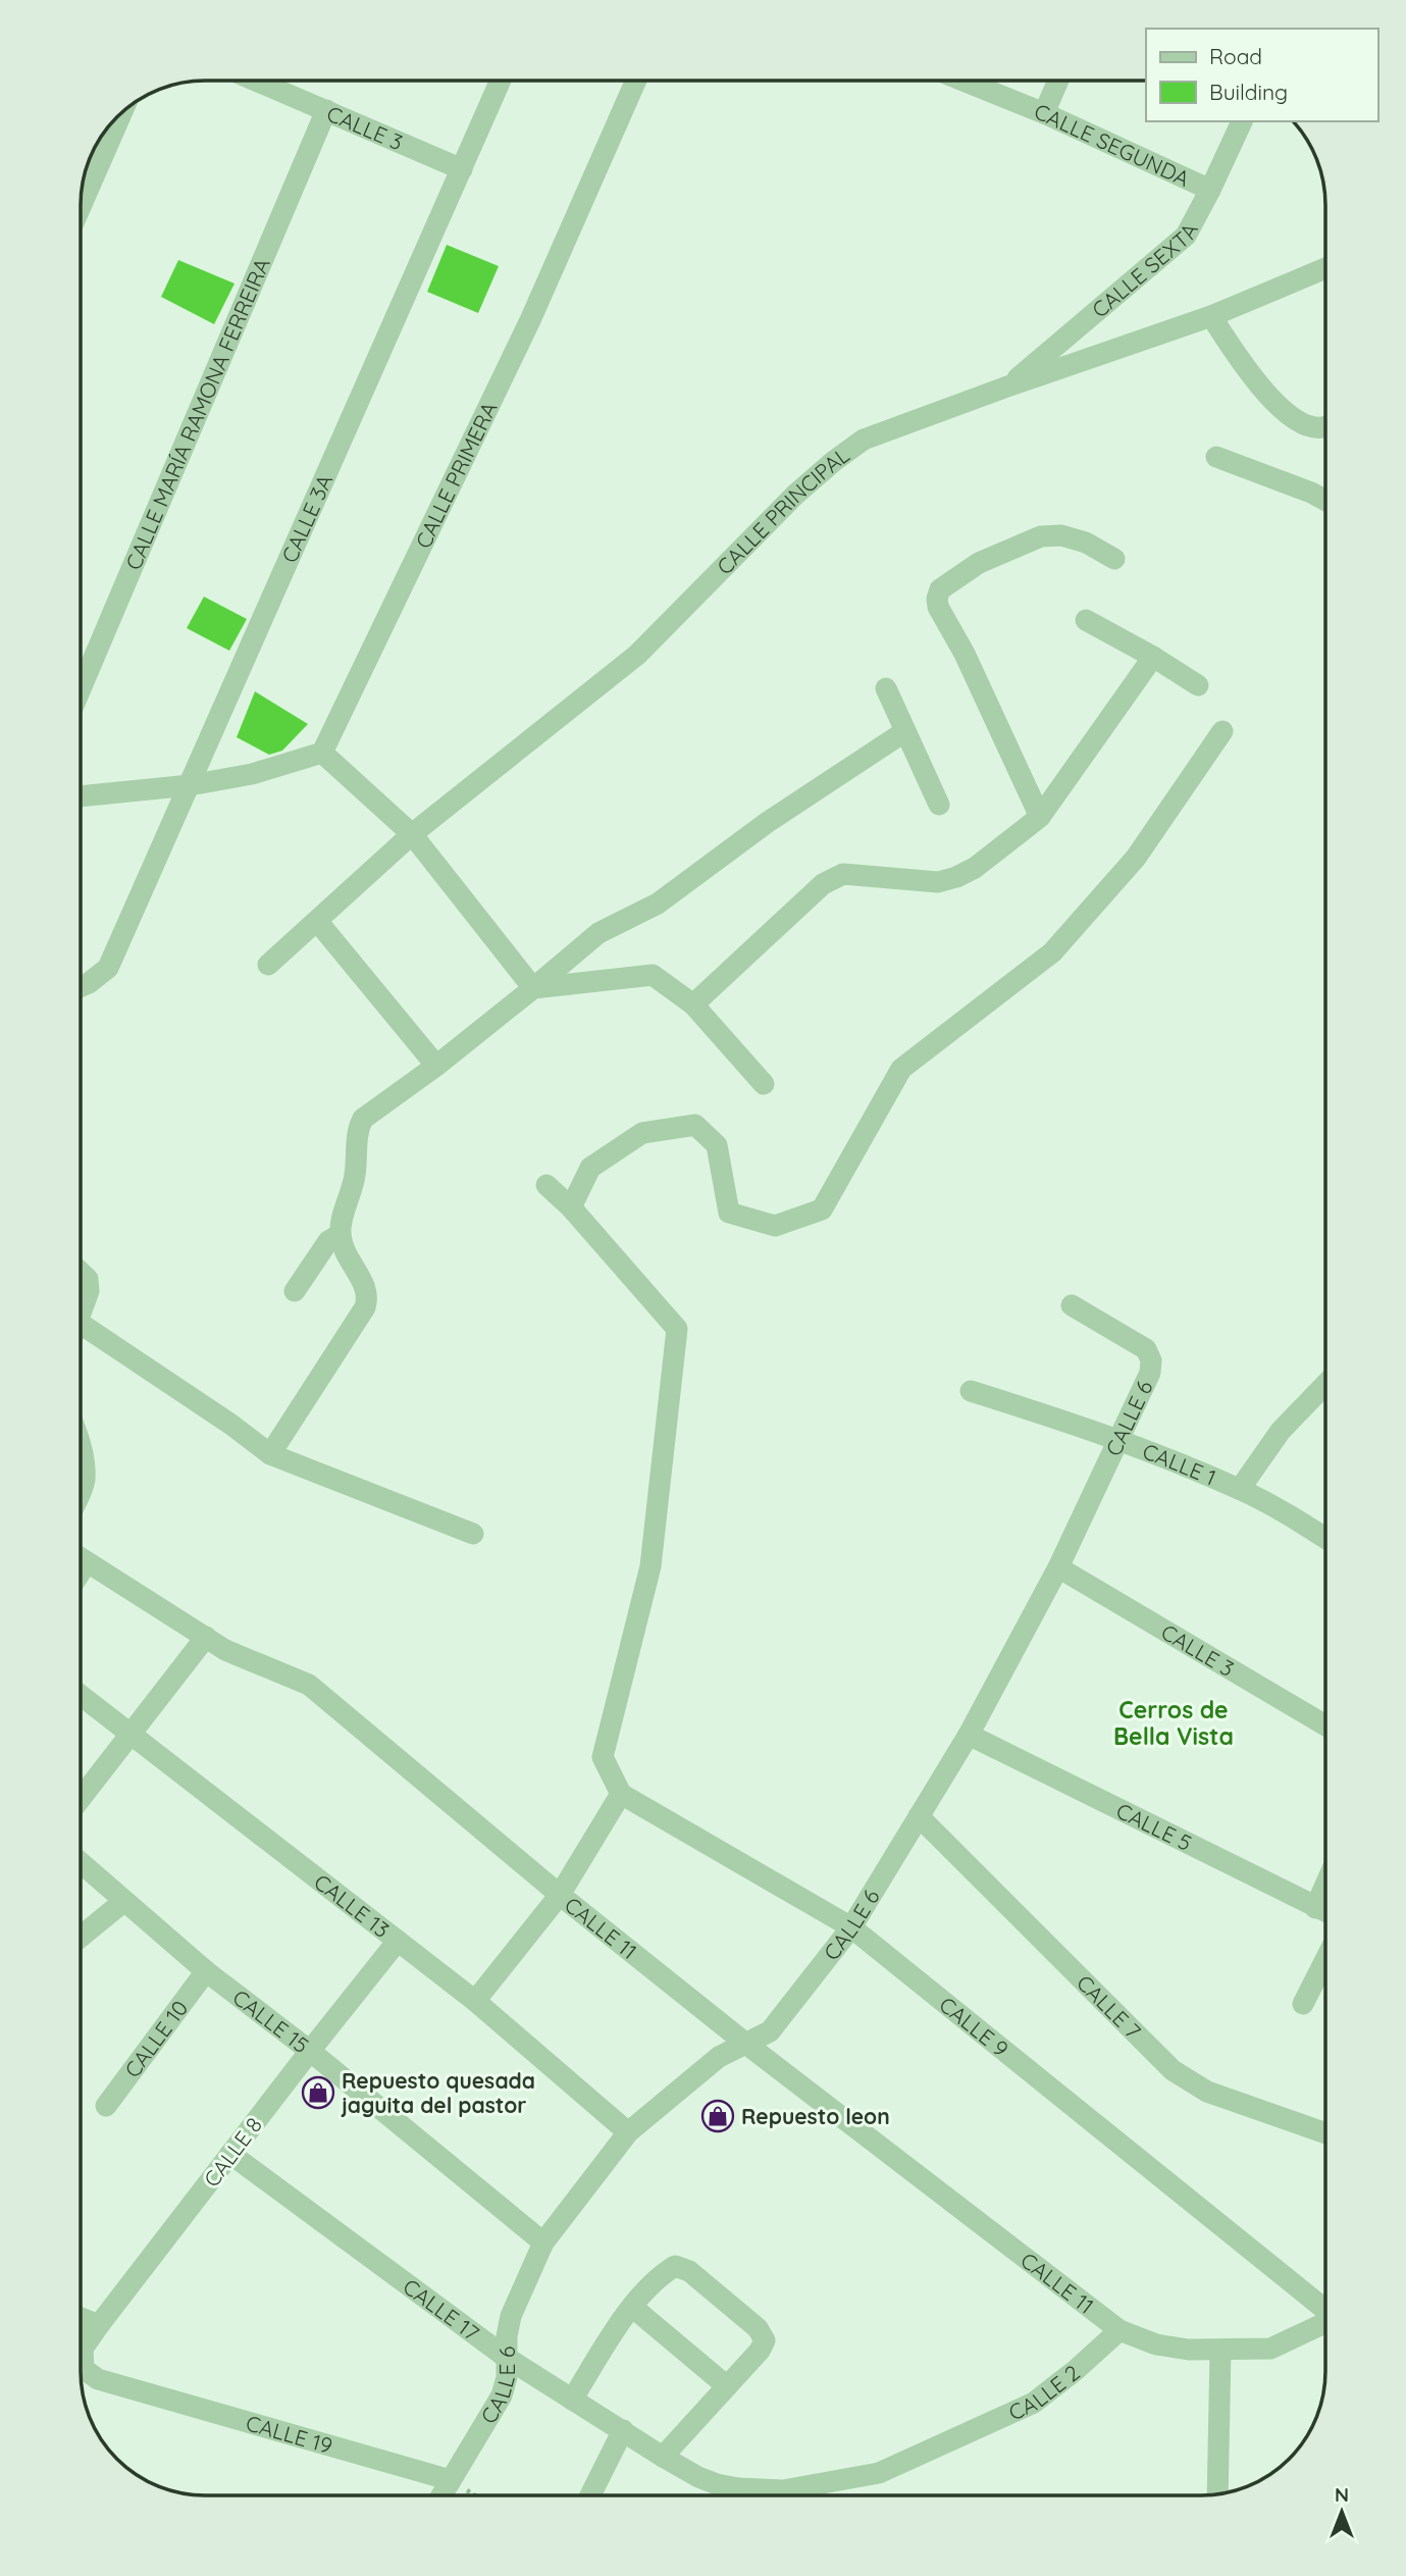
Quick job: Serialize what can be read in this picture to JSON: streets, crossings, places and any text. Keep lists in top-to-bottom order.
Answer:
{
  "streets": {
    "street": [
      "CALLE 3",
      "CALLE SEGUNDA",
      "CALLE SEXTA",
      "CALLE MARÍA RAMONA FERREIRA",
      "CALLE PRIMERA",
      "CALLE PRINCIPAL",
      "CALLE 3A",
      "CALLE 6",
      "CALLE 1",
      "CALLE 5",
      "CALLE 13",
      "CALLE 11",
      "CALLE 7",
      "CALLE 15",
      "CALLE 9",
      "CALLE 10",
      "CALLE 8",
      "CALLE 17",
      "CALLE 2",
      "CALLE 19"
    ]
  },
  "crossings": [
    ["CALLE 3", "CALLE MARÍA RAMONA FERREIRA"],
    ["CALLE 3", "CALLE 3A"],
    ["CALLE 3", "CALLE 6"],
    ["CALLE SEGUNDA", "CALLE SEXTA"],
    ["CALLE SEXTA", "CALLE PRINCIPAL"],
    ["CALLE 6", "CALLE 1"],
    ["CALLE 6", "CALLE 5"],
    ["CALLE 6", "CALLE 13"],
    ["CALLE 6", "CALLE 11"],
    ["CALLE 6", "CALLE 7"],
    ["CALLE 6", "CALLE 15"],
    ["CALLE 6", "CALLE 9"],
    ["CALLE 6", "CALLE 17"],
    ["CALLE 6", "CALLE 19"],
    ["CALLE 13", "CALLE 8"],
    ["CALLE 11", "CALLE 2"],
    ["CALLE 15", "CALLE 10"],
    ["CALLE 15", "CALLE 8"],
    ["CALLE 8", "CALLE 17"],
    ["CALLE 8", "CALLE 19"],
    ["CALLE 17", "CALLE 2"]
  ],
  "districts": ["Cerros de Bella Vista"],
  "places": {
    "shop": ["Repuesto quesada jaguita del pastor", "Repuesto leon"]
  },
  "legend": ["Road", "Building"],
  "north": "top"
}
